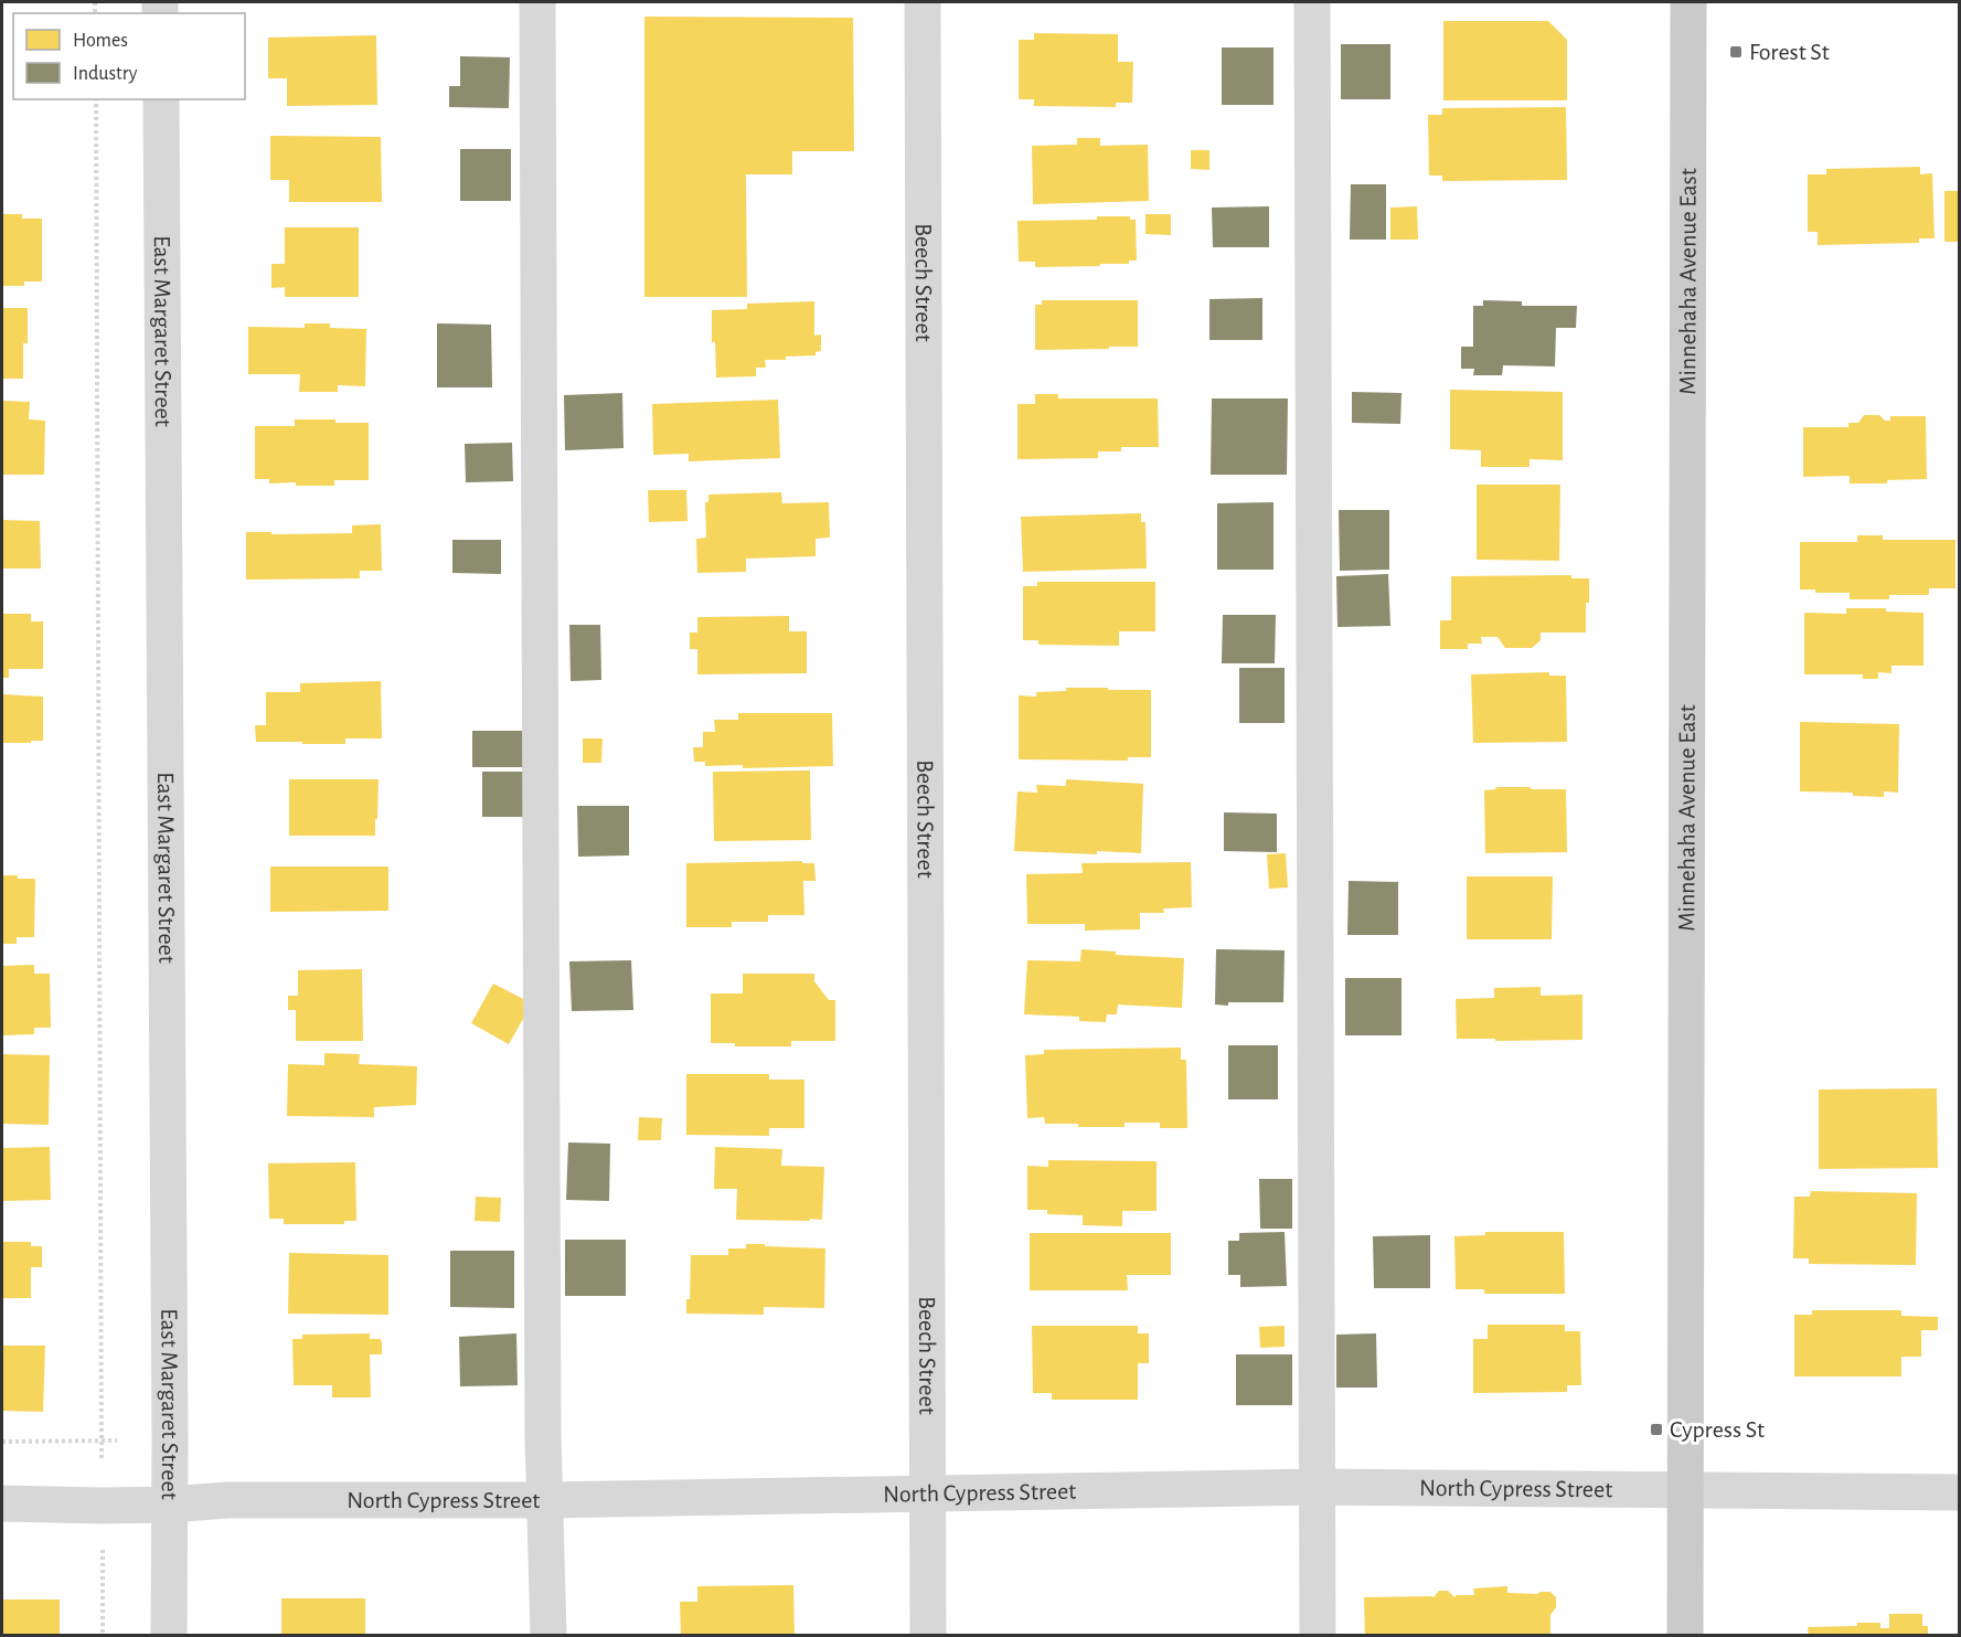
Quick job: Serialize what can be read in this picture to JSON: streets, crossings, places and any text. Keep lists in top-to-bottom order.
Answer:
{
  "streets": {
    "main road": ["Minnehaha Avenue East"],
    "street": ["Beech Street", "East Margaret Street", "North Cypress Street"]
  },
  "crossings": [
    ["Beech Street", "North Cypress Street"],
    ["Minnehaha Avenue East", "North Cypress Street"],
    ["East Margaret Street", "North Cypress Street"]
  ],
  "places": {
    "transit": ["Forest St", "Cypress St"]
  },
  "legend": ["Homes", "Industry"]
}
